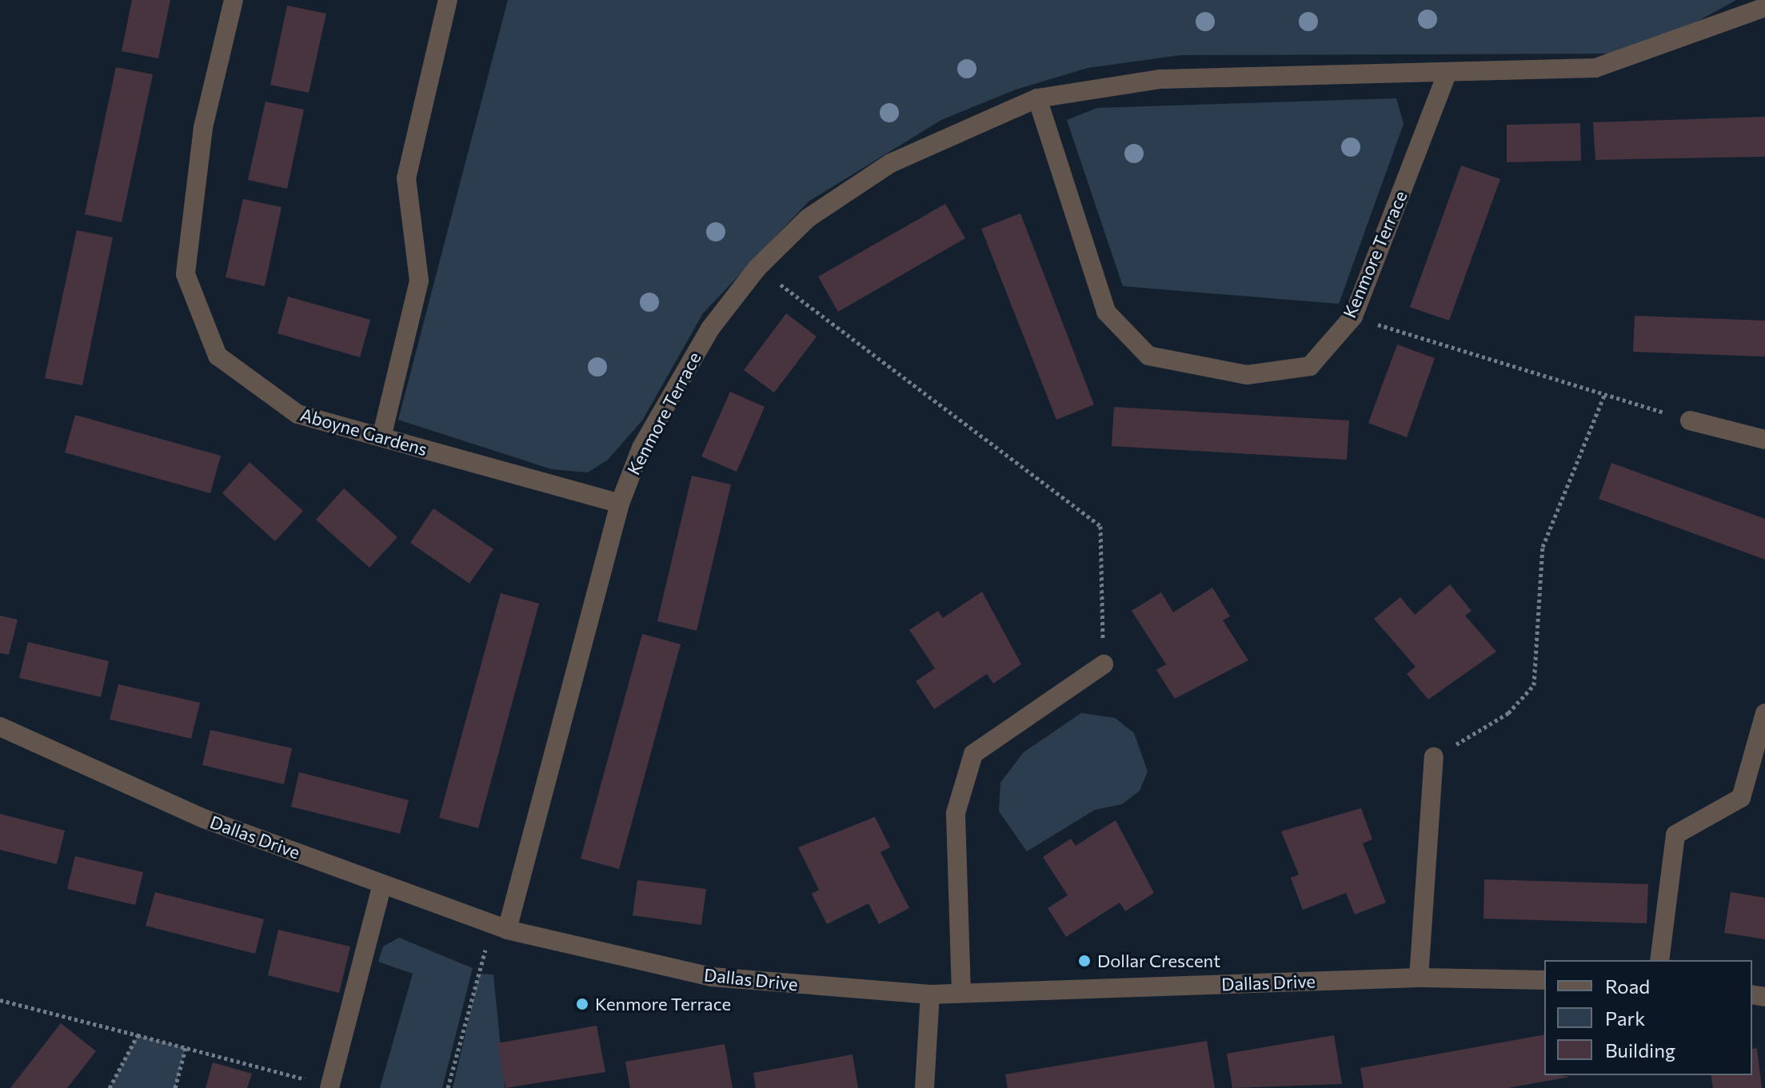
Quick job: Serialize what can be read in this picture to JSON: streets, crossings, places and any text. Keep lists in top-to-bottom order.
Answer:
{
  "streets": {
    "street": ["Kenmore Terrace", "Aboyne Gardens", "Dallas Drive"]
  },
  "crossings": [
    ["Kenmore Terrace", "Aboyne Gardens"],
    ["Kenmore Terrace", "Dallas Drive"]
  ],
  "places": ["Dollar Crescent", "Kenmore Terrace"],
  "legend": ["Road", "Park", "Building"]
}
